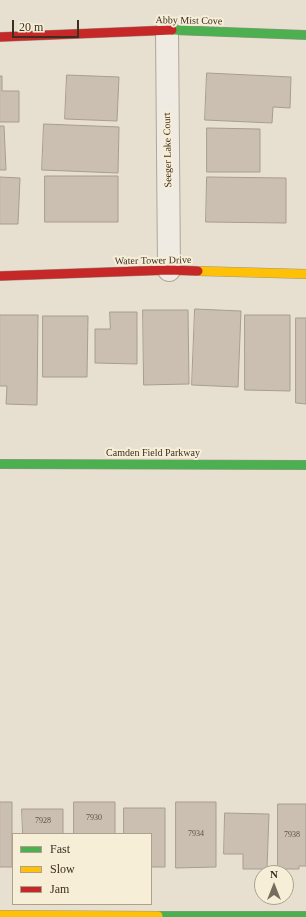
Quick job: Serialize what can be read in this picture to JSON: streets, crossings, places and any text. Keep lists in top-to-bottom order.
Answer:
{
  "streets": {
    "street": [
      "Abby Mist Cove",
      "Seeger Lake Court",
      "Water Tower Drive",
      "Camden Field Parkway"
    ]
  },
  "crossings": [
    ["Abby Mist Cove", "Seeger Lake Court"],
    ["Seeger Lake Court", "Water Tower Drive"]
  ],
  "house_numbers": [
    "7930",
    "7928",
    "7934",
    "7938"
  ],
  "legend": ["Fast", "Slow", "Jam"],
  "scale_bar": "20 m",
  "north": "top"
}
